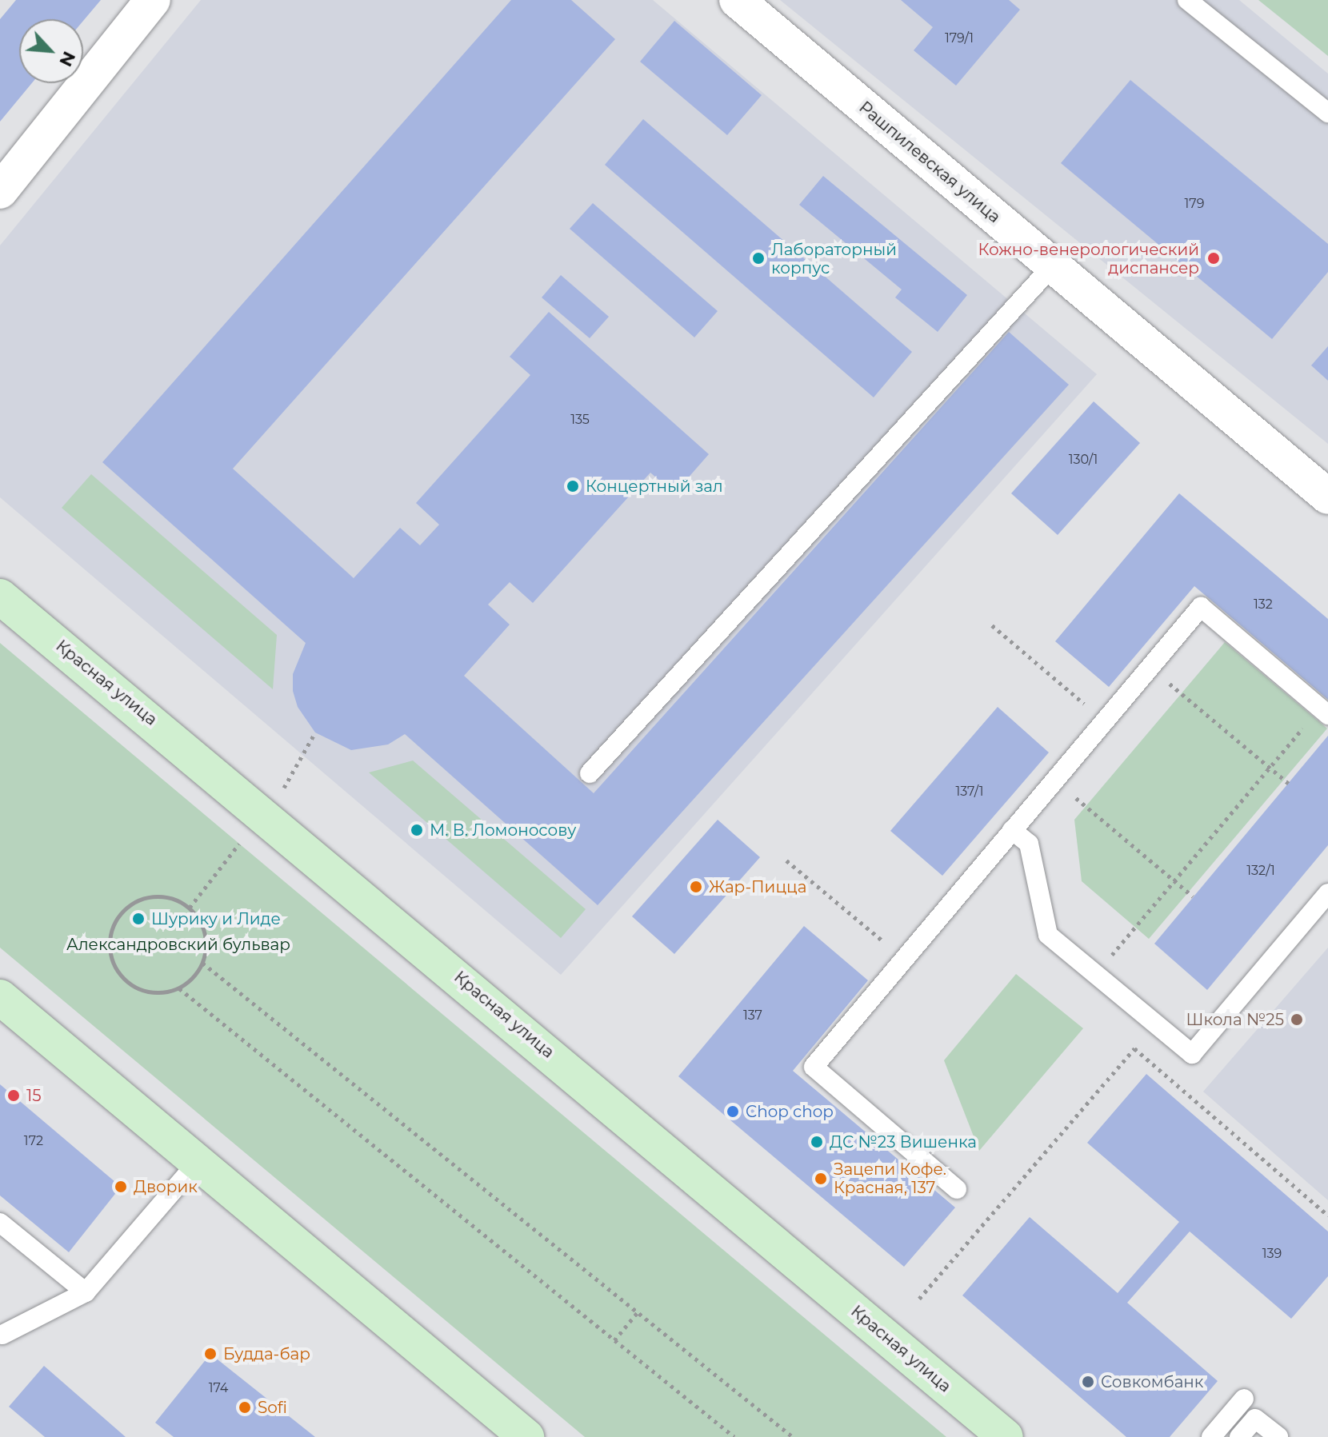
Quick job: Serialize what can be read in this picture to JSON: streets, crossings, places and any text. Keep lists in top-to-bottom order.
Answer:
{
  "streets": {
    "main road": ["Красная улица"],
    "street": ["Рашпилевская улица"]
  },
  "parks": ["Александровский бульвар"],
  "places": [
    "Лабораторный корпус",
    "Кожно-венерологический диспансер",
    "Концертный зал",
    "М. В. Ломоносову",
    "Жар-Пицца",
    "Шурику и Лиде",
    "Школа №25",
    "15",
    "Chop chop",
    "ДС №23 Вишенка",
    "Зацепи Кофе. Красная, 137",
    "Дворик",
    "Будда-бар",
    "Совкомбанк",
    "Sofi"
  ],
  "house_numbers": [
    "179/1",
    "179",
    "135",
    "130/1",
    "132",
    "137/1",
    "132/1",
    "137",
    "172",
    "139",
    "174"
  ],
  "north": "bottom right"
}
